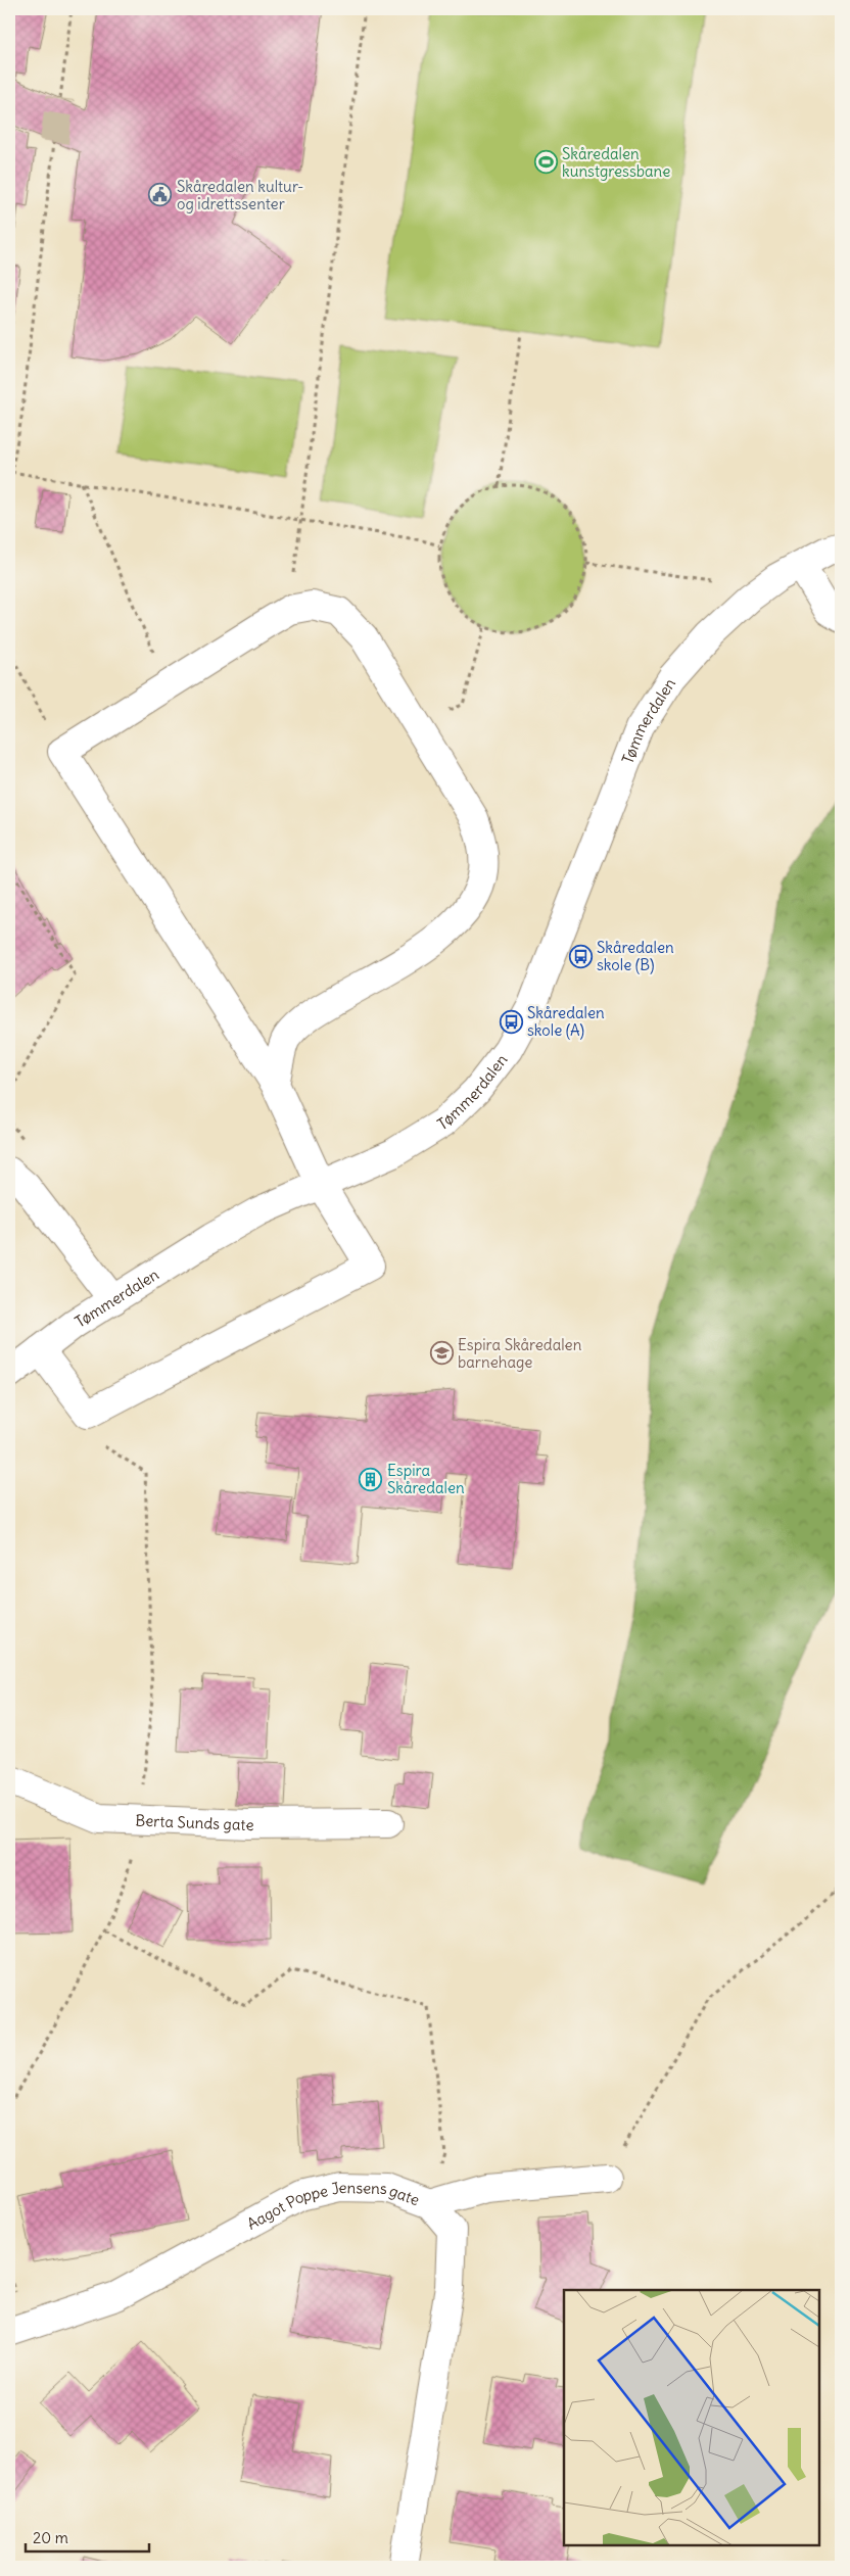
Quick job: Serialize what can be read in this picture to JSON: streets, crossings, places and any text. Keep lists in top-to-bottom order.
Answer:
{
  "streets": {
    "street": ["Tømmerdalen", "Berta Sunds gate", "Aagot Poppe Jensens gate"]
  },
  "places": {
    "sports": ["Skåredalen kunstgressbane"],
    "public building": ["Skåredalen kultur- og idrettssenter"],
    "bus stop": ["Skåredalen skole (B)", "Skåredalen skole (A)"],
    "school or university": ["Espira Skåredalen barnehage"],
    "building": ["Espira Skåredalen"]
  },
  "scale_bar": "20 m"
}
